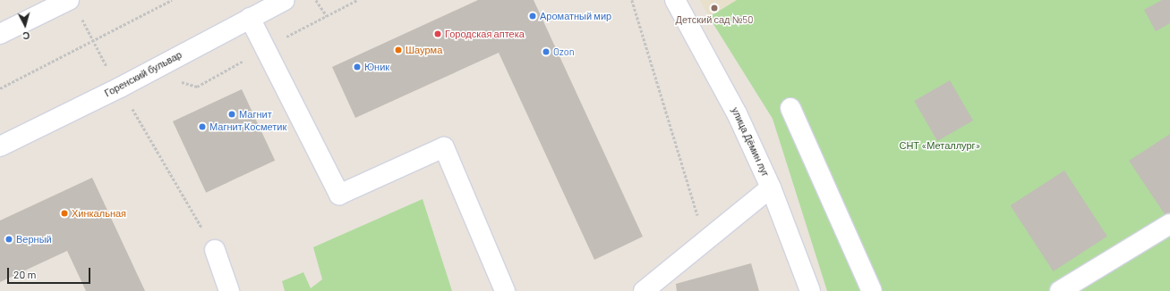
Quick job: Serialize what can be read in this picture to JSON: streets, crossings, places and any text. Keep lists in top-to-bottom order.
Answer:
{
  "streets": {
    "street": ["Горенский бульвар", "улица Дёмин луг"]
  },
  "parks": ["СНТ «Металлург»"],
  "places": [
    "Детский сад №50",
    "Ароматный мир",
    "Городская аптека",
    "Шаурма",
    "Ozon",
    "Юник",
    "Магнит",
    "Магнит Косметик",
    "Хинкальная",
    "Верный"
  ],
  "scale_bar": "20 m",
  "north": "bottom"
}
